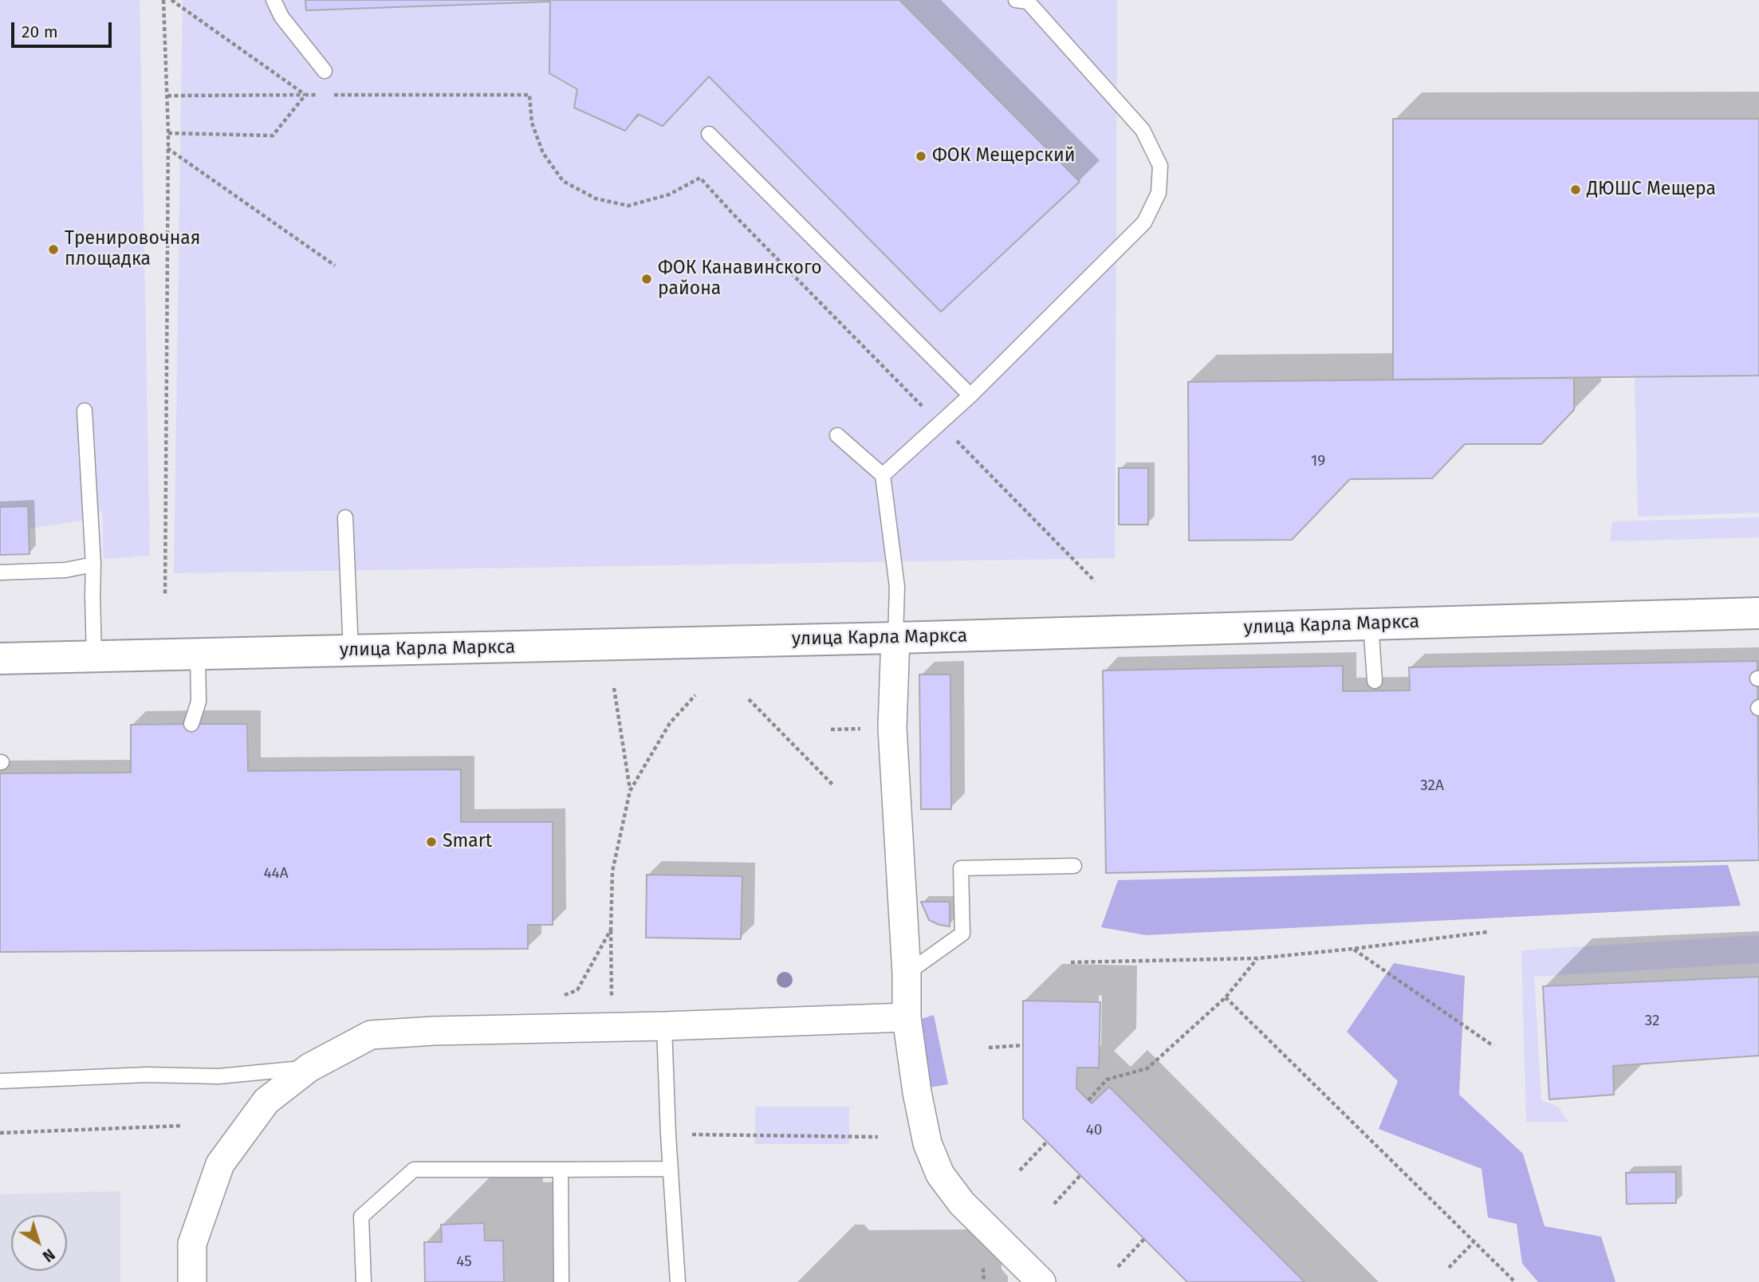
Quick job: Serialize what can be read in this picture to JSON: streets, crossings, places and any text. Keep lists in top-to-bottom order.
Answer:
{
  "streets": {
    "main road": ["улица Карла Маркса"]
  },
  "places": [
    "ФОК Мещерский",
    "ДЮШС Мещера",
    "Тренировочная площадка",
    "ФОК Канавинского района",
    "Smart"
  ],
  "house_numbers": [
    "19",
    "32А",
    "44А",
    "32",
    "40",
    "45"
  ],
  "scale_bar": "20 m",
  "north": "bottom right"
}
